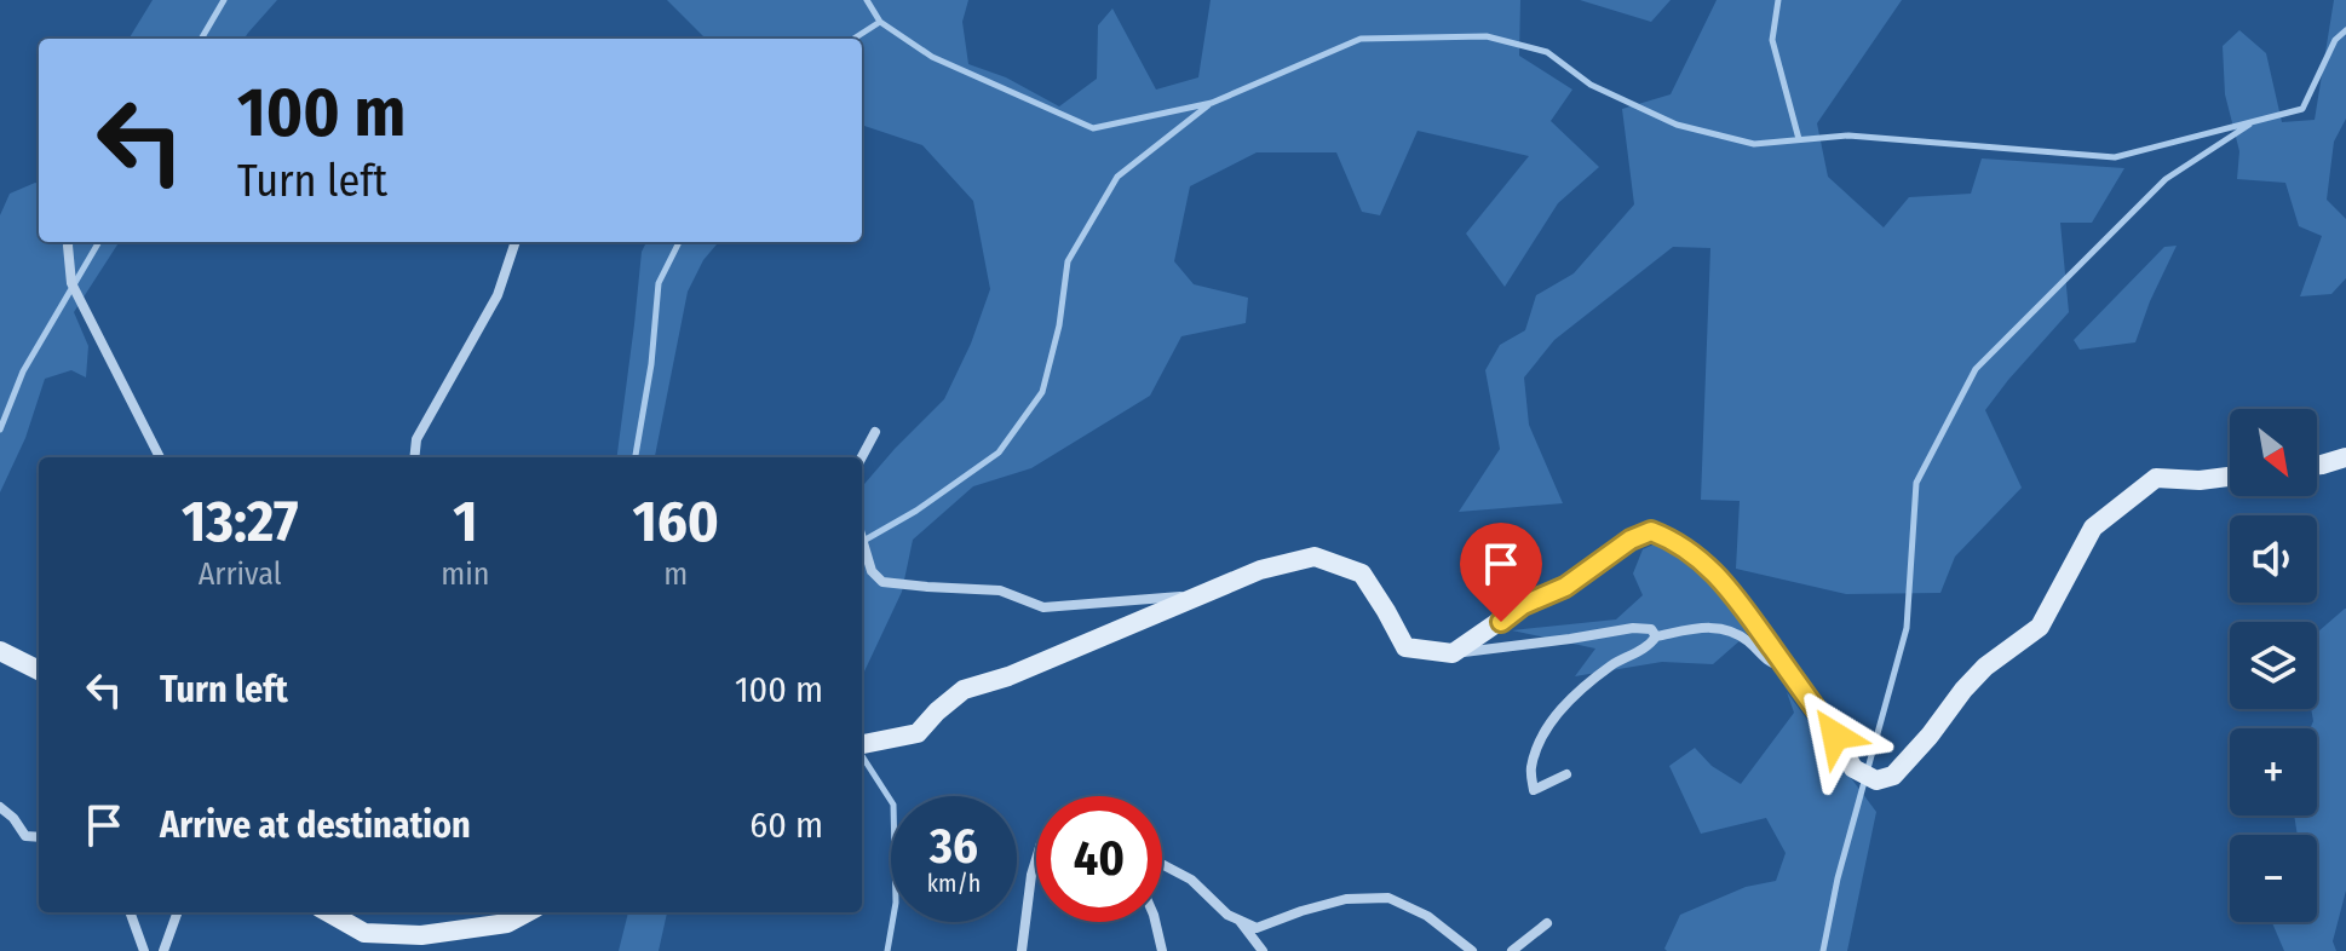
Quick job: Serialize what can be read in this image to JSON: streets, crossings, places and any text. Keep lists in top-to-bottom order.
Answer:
{
  "north": "bottom right",
  "page": {
    "turn": ["100 m", "Turn left"],
    "map_buttons": ["+", "−"],
    "eta": [
      "13:27",
      "Arrival",
      "1",
      "min",
      "160",
      "m"
    ],
    "list": [
      {
        "name": "Turn left",
        "value": "100 m"
      },
      {
        "name": "Arrive at destination",
        "value": "60 m"
      }
    ],
    "speed": "36 km/h",
    "limit": "40"
  }
}
